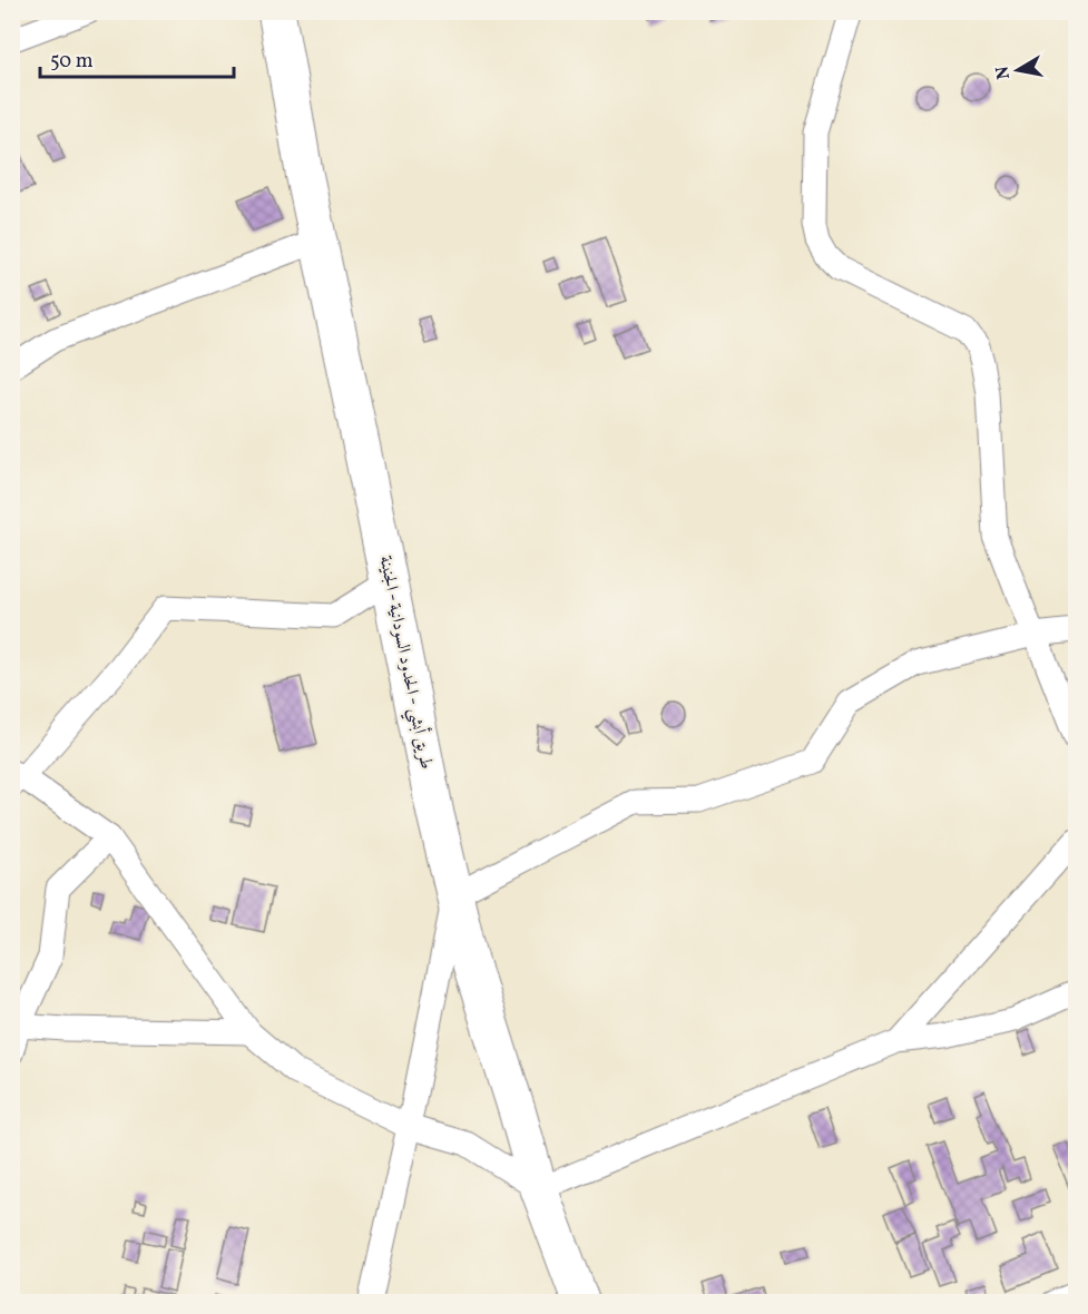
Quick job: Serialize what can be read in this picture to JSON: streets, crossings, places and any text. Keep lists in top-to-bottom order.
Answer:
{
  "streets": {
    "highway": ["طريق أبشي - الحدود السودانية - الجنينة"]
  },
  "scale_bar": "50 m",
  "north": "left"
}
